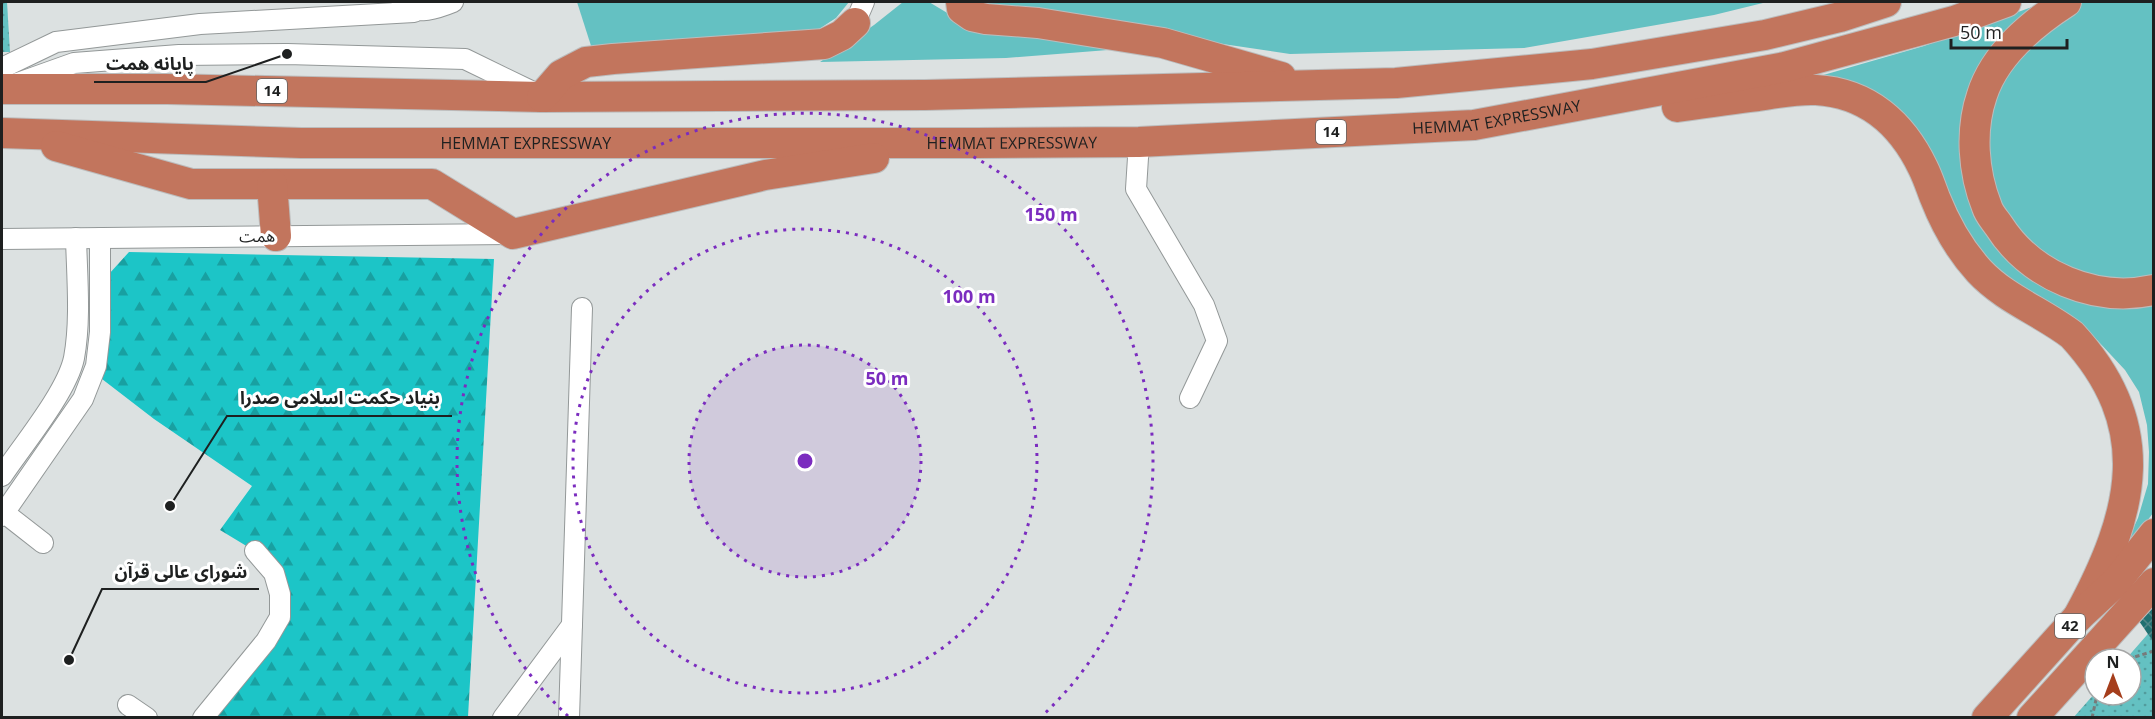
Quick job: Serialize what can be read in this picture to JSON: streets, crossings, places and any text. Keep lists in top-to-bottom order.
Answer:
{
  "streets": {
    "highway": ["14", "HEMMAT EXPRESSWAY", "42"],
    "street": ["همت"]
  },
  "places": ["پایانه همت", "بنیاد حکمت اسلامی صدرا", "شورای عالی قرآن"],
  "scale_bar": "50 m",
  "north": "top",
  "rings": ["150 m", "100 m", "50 m"]
}
